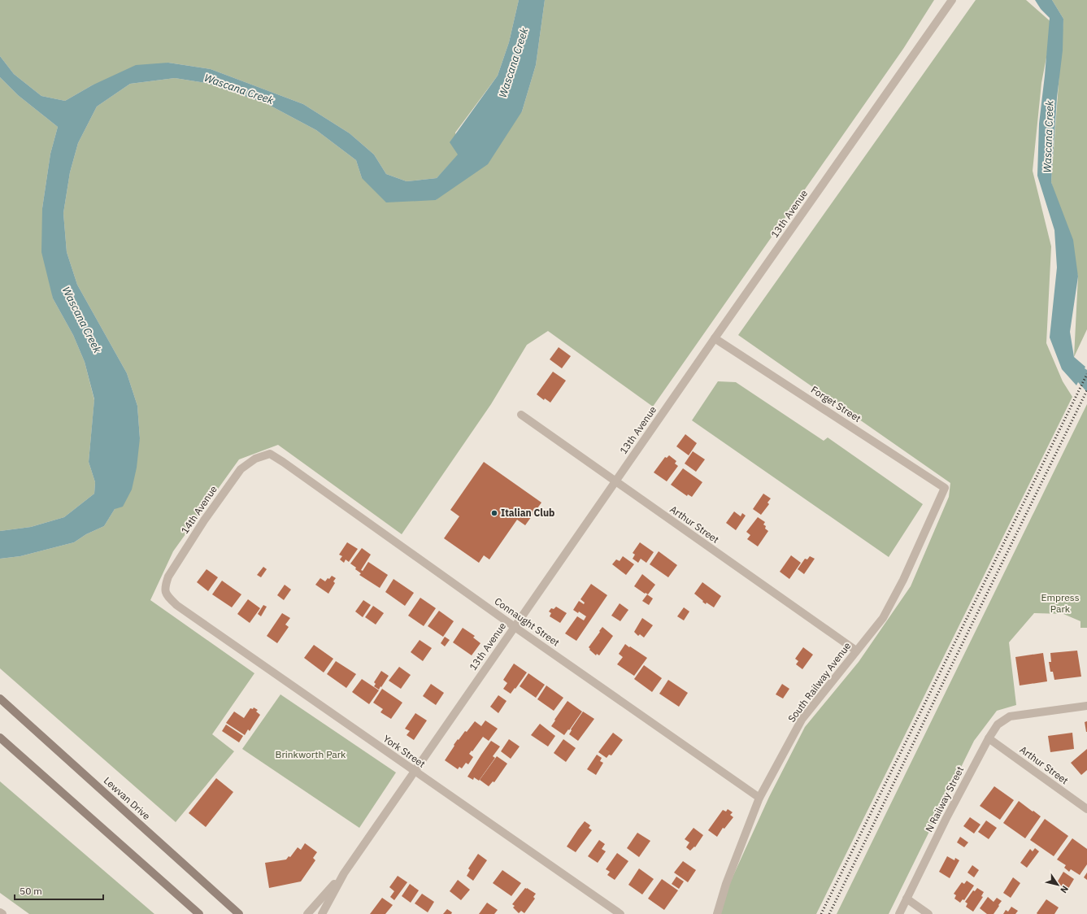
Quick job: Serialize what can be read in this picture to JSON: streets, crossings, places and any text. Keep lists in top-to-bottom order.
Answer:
{
  "streets": {
    "main road": ["Lewvan Drive"],
    "street": [
      "13th Avenue",
      "Forget Street",
      "14th Avenue",
      "Arthur Street",
      "Connaught Street",
      "South Railway Avenue",
      "York Street",
      "N Railway Street"
    ]
  },
  "crossings": [
    ["13th Avenue", "Forget Street"],
    ["13th Avenue", "Arthur Street"],
    ["13th Avenue", "Connaught Street"],
    ["13th Avenue", "York Street"],
    ["Forget Street", "South Railway Avenue"],
    ["14th Avenue", "Connaught Street"],
    ["14th Avenue", "York Street"],
    ["Arthur Street", "South Railway Avenue"],
    ["Arthur Street", "N Railway Street"],
    ["Connaught Street", "South Railway Avenue"]
  ],
  "water": ["Wascana Creek"],
  "parks": ["Empress Park", "Brinkworth Park"],
  "places": ["Italian Club"],
  "scale_bar": "50 m",
  "north": "bottom right"
}
